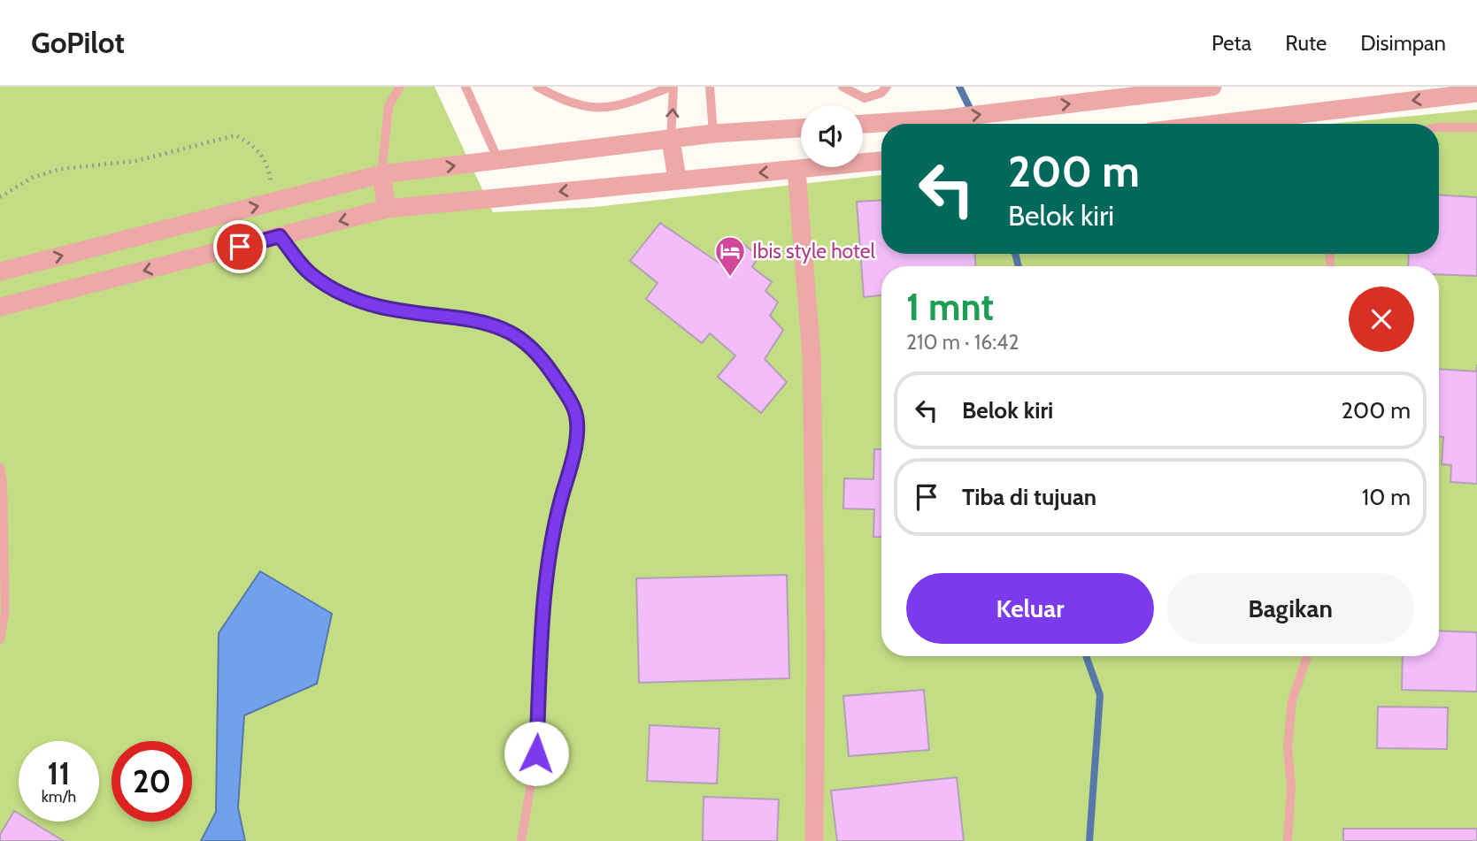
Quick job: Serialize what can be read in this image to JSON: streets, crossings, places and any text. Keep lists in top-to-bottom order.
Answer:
{
  "places": {
    "hotel": ["Ibis style hotel"]
  },
  "page": {
    "header": "GoPilot",
    "nav": ["Peta", "Rute", "Disimpan"],
    "turn": ["200 m", "Belok kiri"],
    "heading": ["1 mnt", "210 m · 16:42"],
    "list": [
      {
        "name": "Belok kiri",
        "value": "200 m"
      },
      {
        "name": "Tiba di tujuan",
        "value": "10 m"
      }
    ],
    "buttons": ["Keluar", "Bagikan"],
    "speed": "11 km/h",
    "limit": "20"
  }
}
